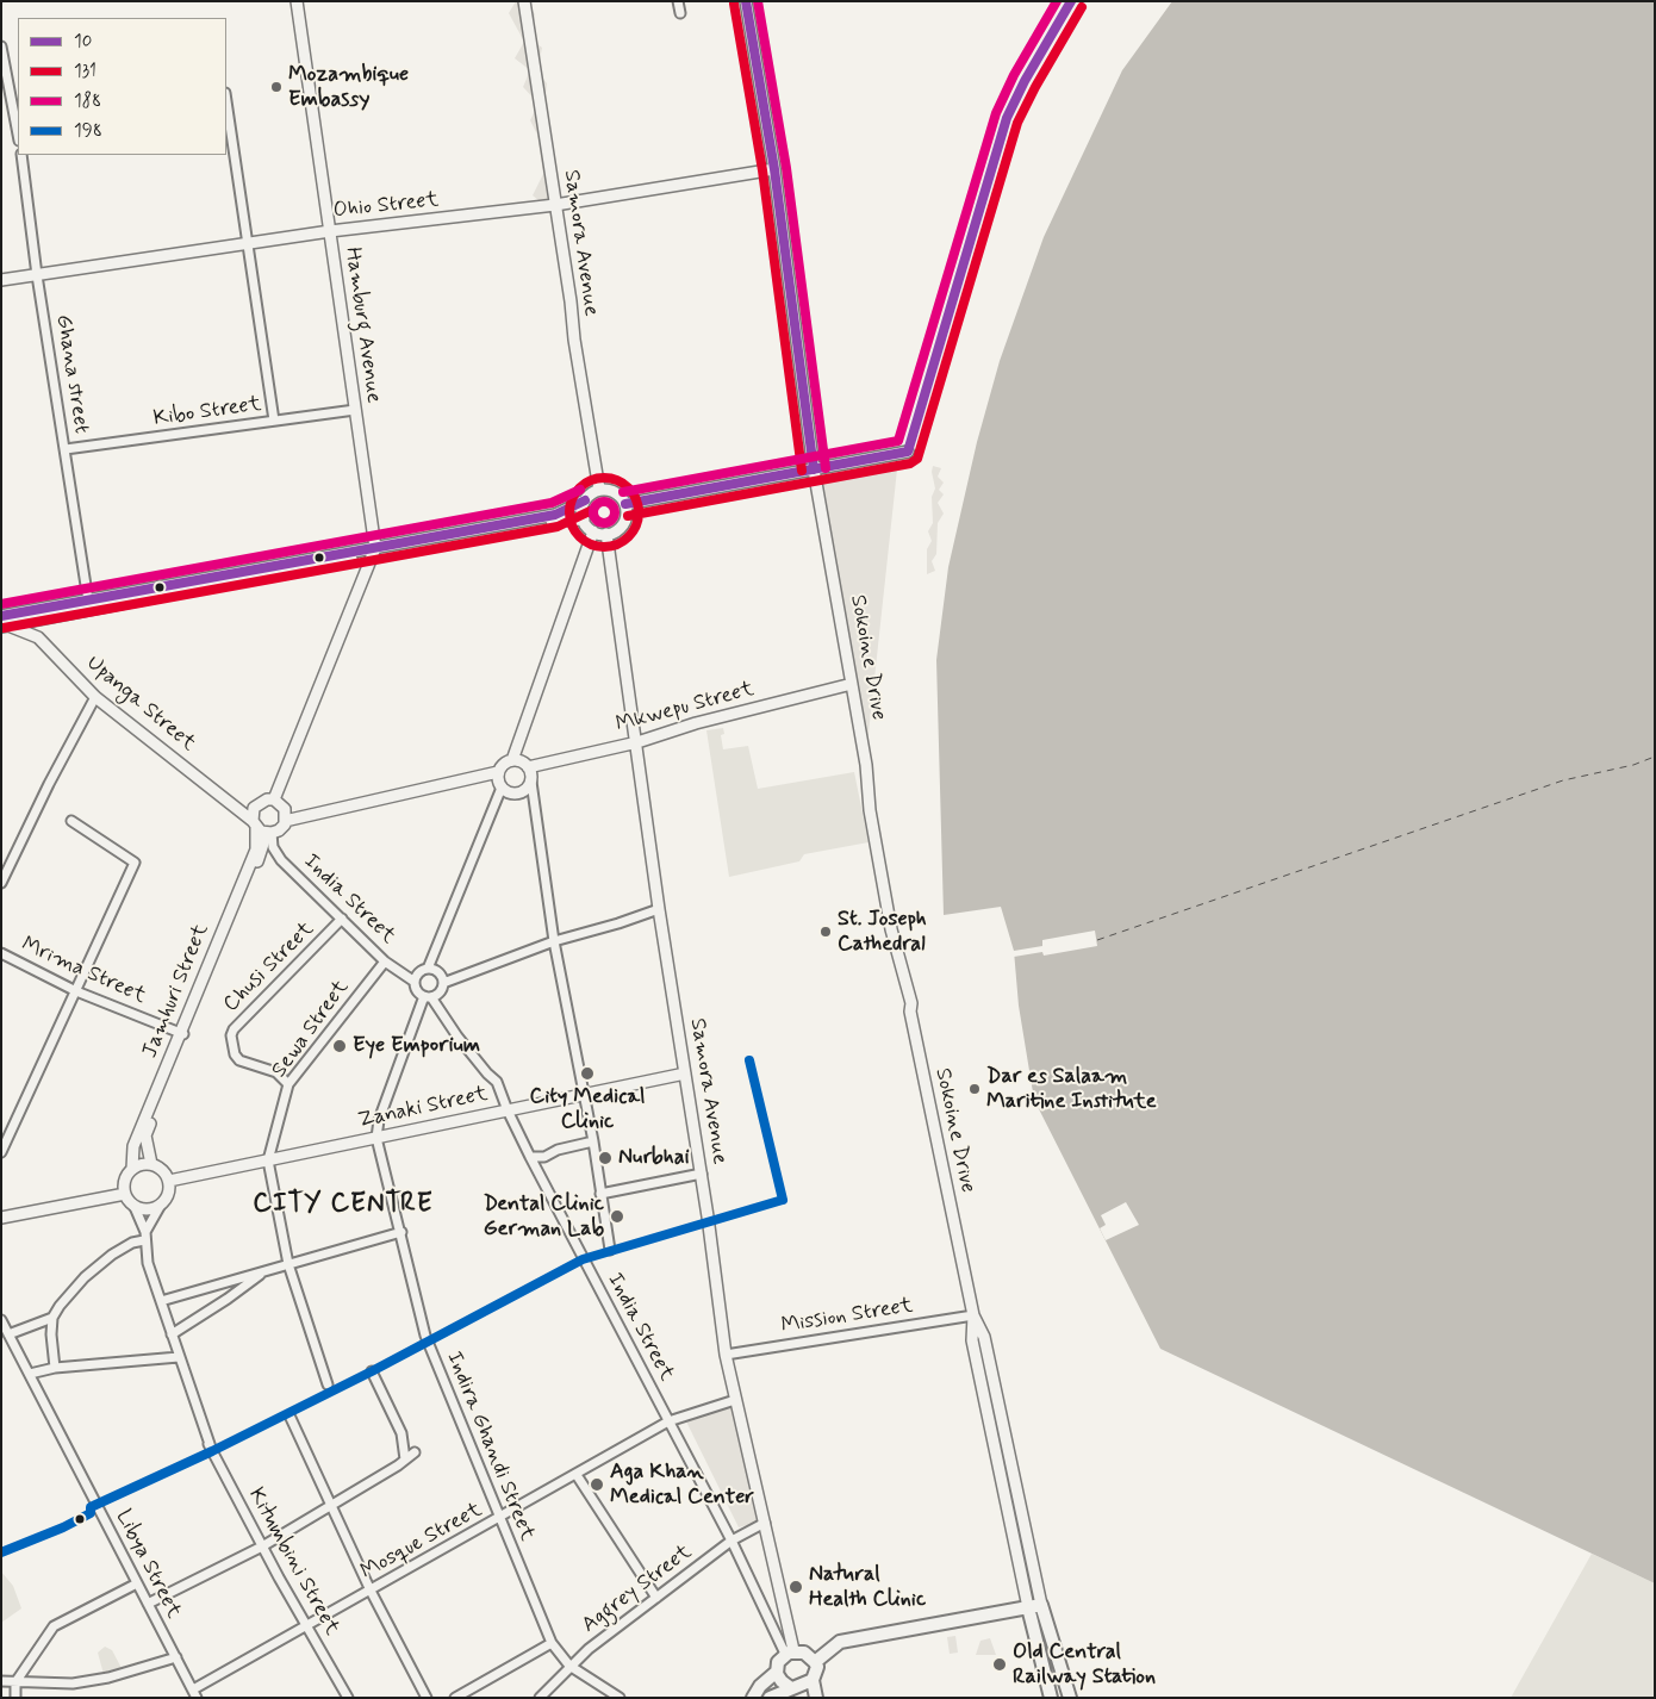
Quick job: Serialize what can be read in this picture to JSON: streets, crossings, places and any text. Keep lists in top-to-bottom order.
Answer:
{
  "streets": {
    "street": [
      "Ohio Street",
      "Samora Avenue",
      "Hamburg Avenue",
      "Ghana street",
      "Kibo Street",
      "Sokoine Drive",
      "Upanga Street",
      "Mkwepu Street",
      "India Street",
      "Chusi Street",
      "Mrima Street",
      "Jamhuri Street",
      "Sewa Street",
      "Zanaki Street",
      "Mission Street",
      "Indira Ghandi Street",
      "Mosque Street",
      "Kitumbini Street",
      "Libya Street",
      "Aggrey Street"
    ]
  },
  "crossings": [
    ["Ohio Street", "Samora Avenue"],
    ["Ohio Street", "Hamburg Avenue"],
    ["Ohio Street", "Ghana street"],
    ["Ohio Street", "Sokoine Drive"],
    ["Samora Avenue", "Mkwepu Street"],
    ["Samora Avenue", "India Street"],
    ["Samora Avenue", "Zanaki Street"],
    ["Samora Avenue", "Mission Street"],
    ["Samora Avenue", "Mosque Street"],
    ["Samora Avenue", "Aggrey Street"],
    ["Hamburg Avenue", "Kibo Street"],
    ["Ghana street", "Kibo Street"],
    ["Sokoine Drive", "Mkwepu Street"],
    ["Sokoine Drive", "Mission Street"],
    ["Upanga Street", "India Street"],
    ["Upanga Street", "Jamhuri Street"],
    ["India Street", "Chusi Street"],
    ["India Street", "Jamhuri Street"],
    ["India Street", "Sewa Street"],
    ["India Street", "Zanaki Street"],
    ["India Street", "Mosque Street"],
    ["India Street", "Aggrey Street"],
    ["Chusi Street", "Sewa Street"],
    ["Mrima Street", "Jamhuri Street"],
    ["Jamhuri Street", "Zanaki Street"],
    ["Sewa Street", "Zanaki Street"],
    ["Zanaki Street", "Indira Ghandi Street"],
    ["Indira Ghandi Street", "Mosque Street"],
    ["Indira Ghandi Street", "Aggrey Street"],
    ["Mosque Street", "Kitumbini Street"],
    ["Mosque Street", "Libya Street"]
  ],
  "districts": ["CITY CENTRE"],
  "places": [
    "Mozambique Embassy",
    "St. Joseph Cathedral",
    "Eye Emporium",
    "City Medical Clinic",
    "Dar es Salaam Maritine Institute",
    "Nurbhai",
    "Dental Clinic German Lab",
    "Aga Khan Medical Center",
    "Natural Health Clinic",
    "Old Central Railway Station"
  ],
  "lines": [
    "transit line 10",
    "transit line 188",
    "transit line 131",
    "transit line 198"
  ],
  "legend": [
    "10",
    "131",
    "188",
    "198"
  ]
}
